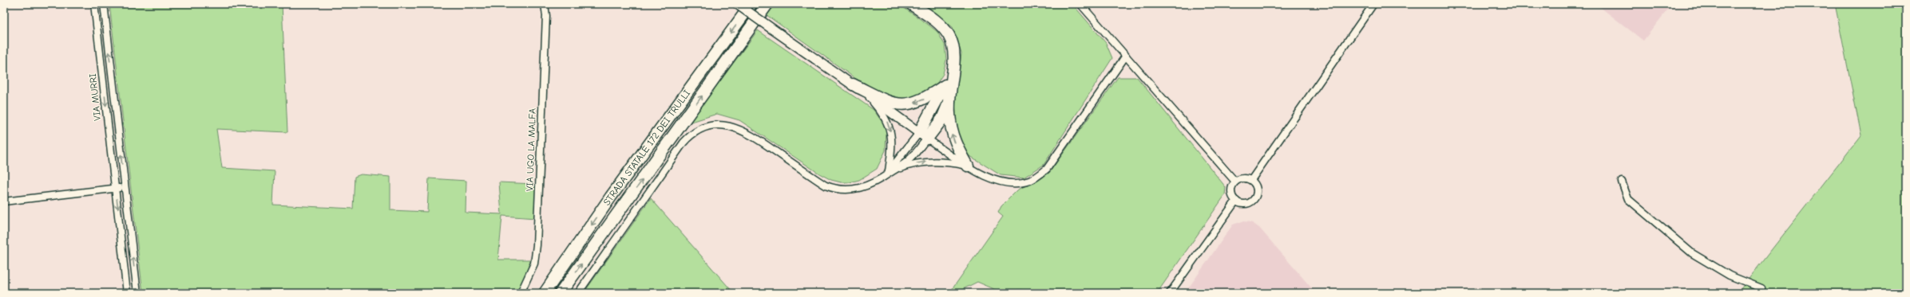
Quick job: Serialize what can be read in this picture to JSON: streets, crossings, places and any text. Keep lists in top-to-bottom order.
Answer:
{
  "streets": {
    "highway": ["STRADA STATALE 172 DEI TRULLI"],
    "street": ["VIA MURRI", "VIA UGO LA MALFA"]
  }
}
